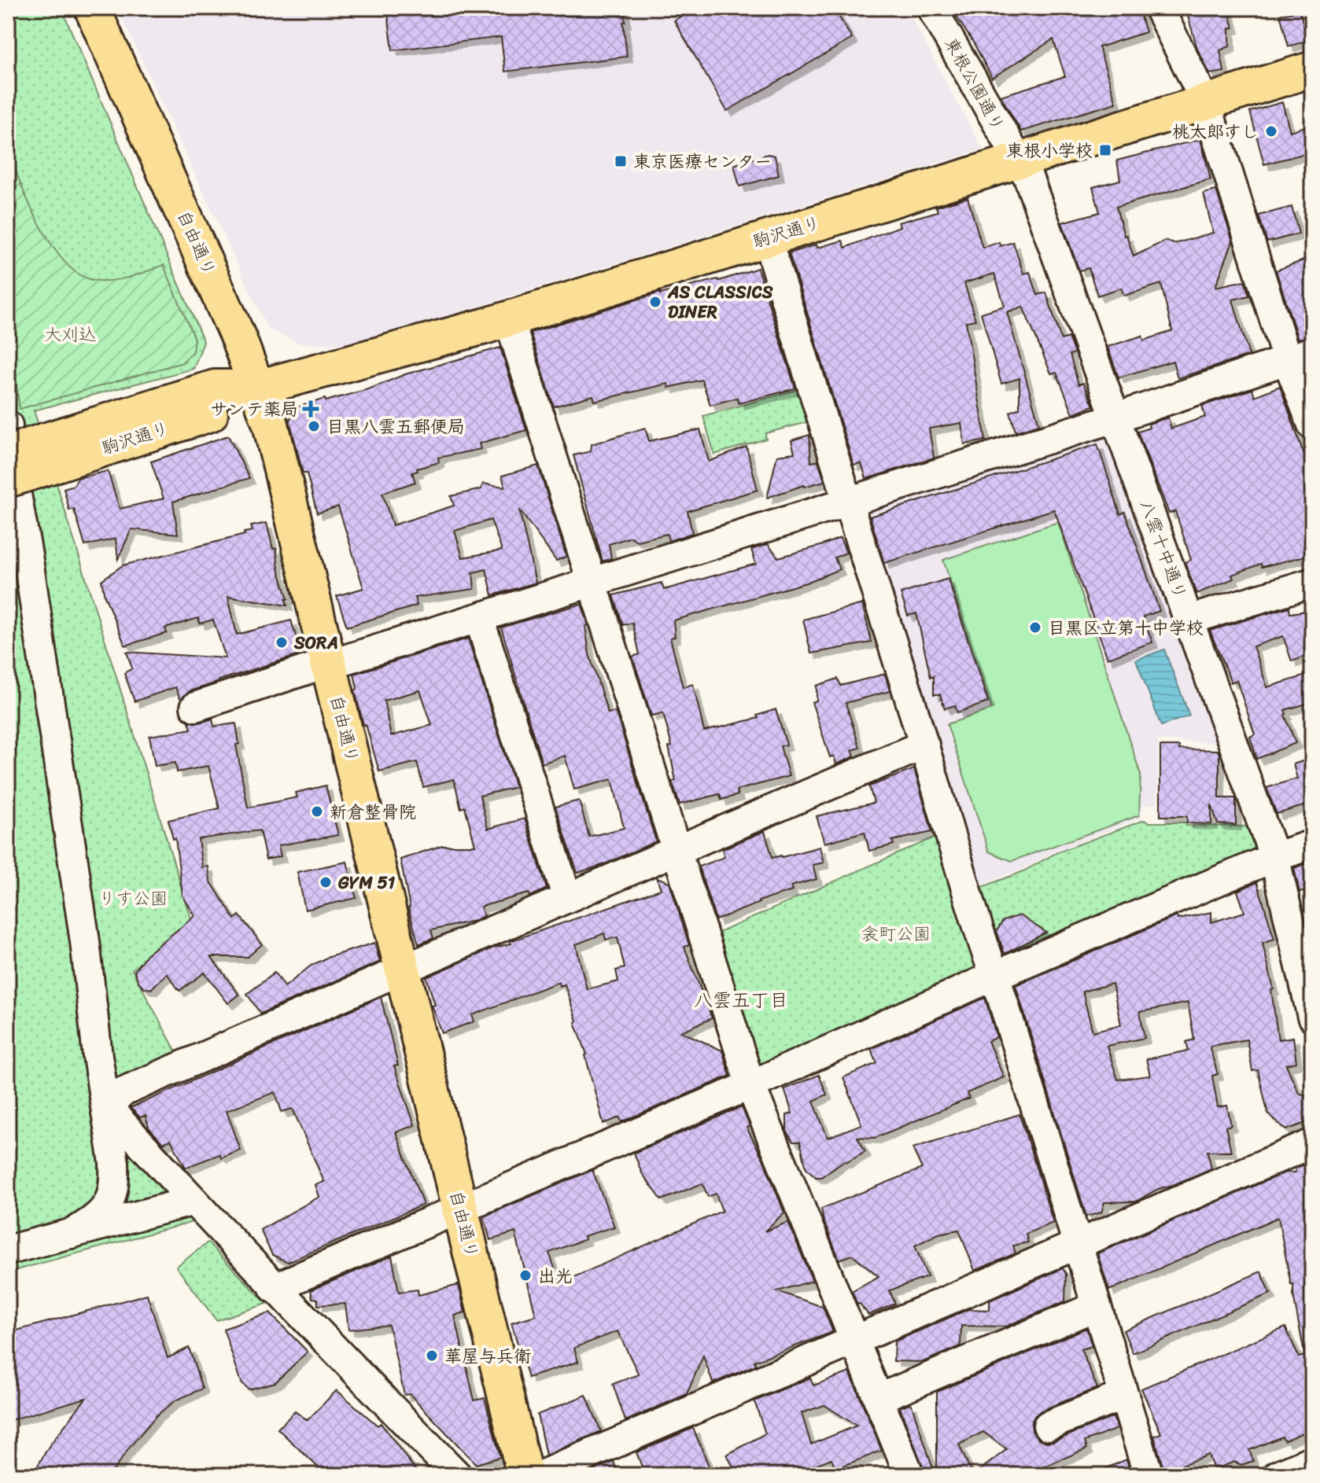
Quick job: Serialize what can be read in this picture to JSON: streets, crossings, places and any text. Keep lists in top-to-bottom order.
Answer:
{
  "streets": {
    "main road": ["駒沢通り", "自由通り"],
    "street": ["東根公園通り", "八雲十中通り"]
  },
  "crossings": [
    ["東根公園通り", "駒沢通り"],
    ["東根公園通り", "八雲十中通り"],
    ["駒沢通り", "自由通り"],
    ["駒沢通り", "八雲十中通り"]
  ],
  "districts": ["八雲五丁目"],
  "parks": ["大刈込", "りす公園", "衾町公園"],
  "places": {
    "other": [
      "桃太郎すし",
      "AS CLASSICS DINER",
      "目黒八雲五郵便局",
      "目黒区立第十中学校",
      "SORA",
      "新倉整骨院",
      "GYM 51",
      "出光",
      "華屋与兵衛"
    ],
    "transit": ["東根小学校", "東京医療センター"],
    "health": ["サンテ薬局"]
  }
}
